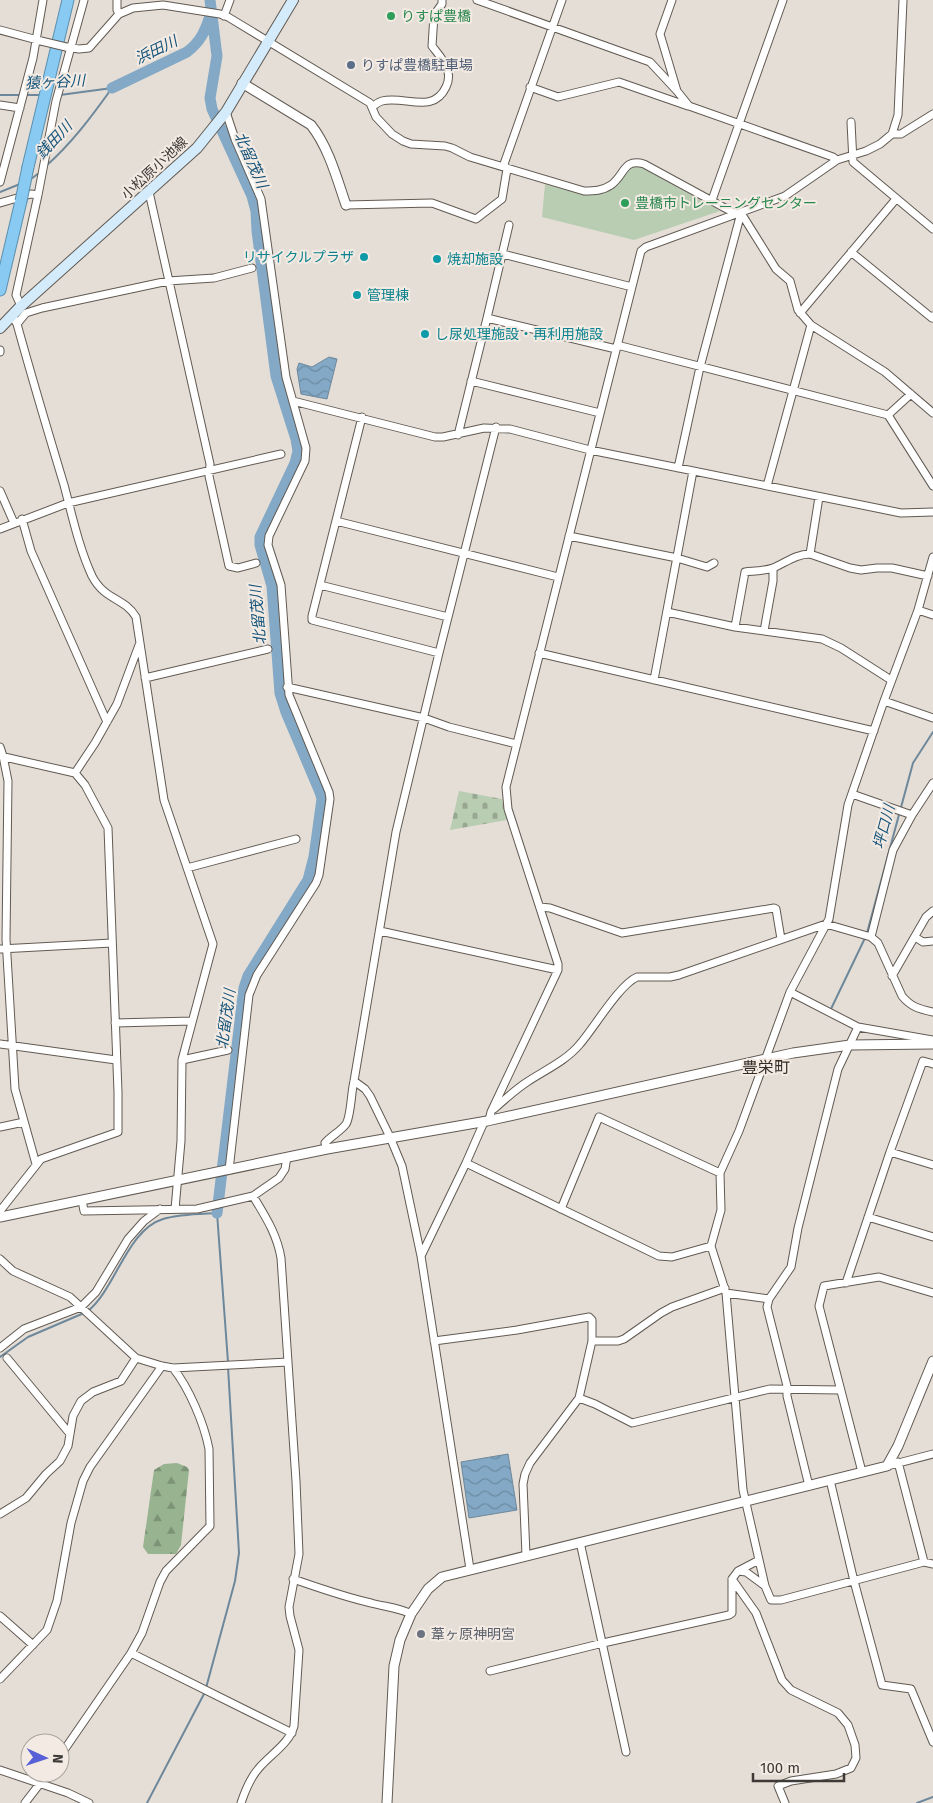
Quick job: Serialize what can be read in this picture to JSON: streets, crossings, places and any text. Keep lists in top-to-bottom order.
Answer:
{
  "streets": {
    "main road": ["小松原小池線"]
  },
  "districts": ["豊栄町"],
  "water": [
    "浜田川",
    "猿ヶ谷川",
    "銭田川",
    "北留茂川",
    "坪口川"
  ],
  "places": [
    "りすぱ豊橋",
    "りすぱ豊橋駐車場",
    "豊橋市トレーニングセンター",
    "リサイクルプラザ",
    "焼却施設",
    "管理棟",
    "し尿処理施設・再利用施設",
    "葦ヶ原神明宮"
  ],
  "scale_bar": "100 m",
  "north": "right"
}
